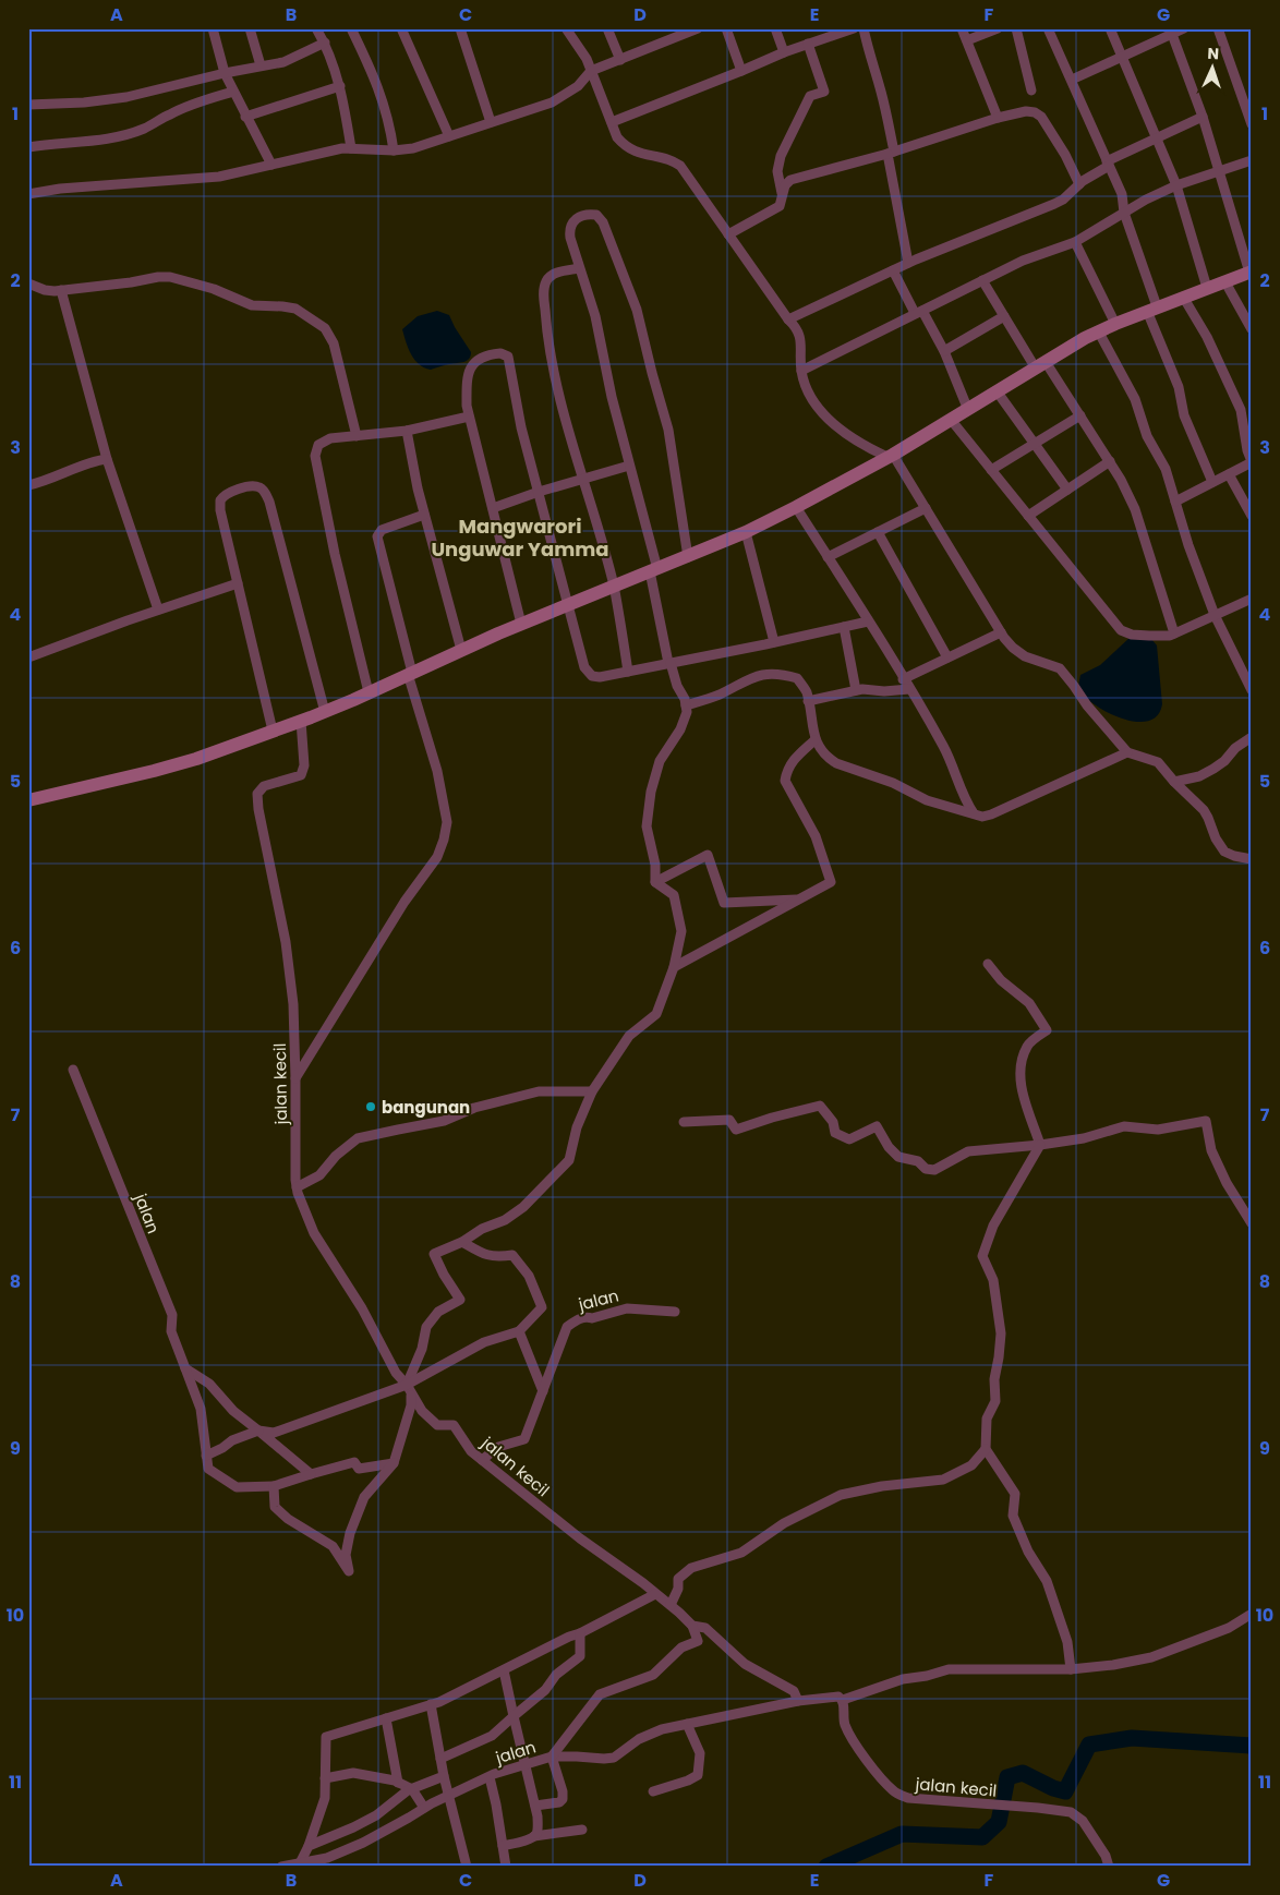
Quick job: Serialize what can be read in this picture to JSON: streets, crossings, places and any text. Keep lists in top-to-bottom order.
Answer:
{
  "streets": {
    "street": ["jalan kecil", "jalan"]
  },
  "crossings": [
    ["jalan kecil", "jalan"]
  ],
  "districts": ["Mangwarori Unguwar Yamma"],
  "places": ["bangunan"],
  "north": "top",
  "grid": {
    "columns": [
      "A",
      "B",
      "C",
      "D",
      "E",
      "F",
      "G"
    ],
    "rows": [
      "1",
      "2",
      "3",
      "4",
      "5",
      "6",
      "7",
      "8",
      "9",
      "10",
      "11"
    ]
  }
}
